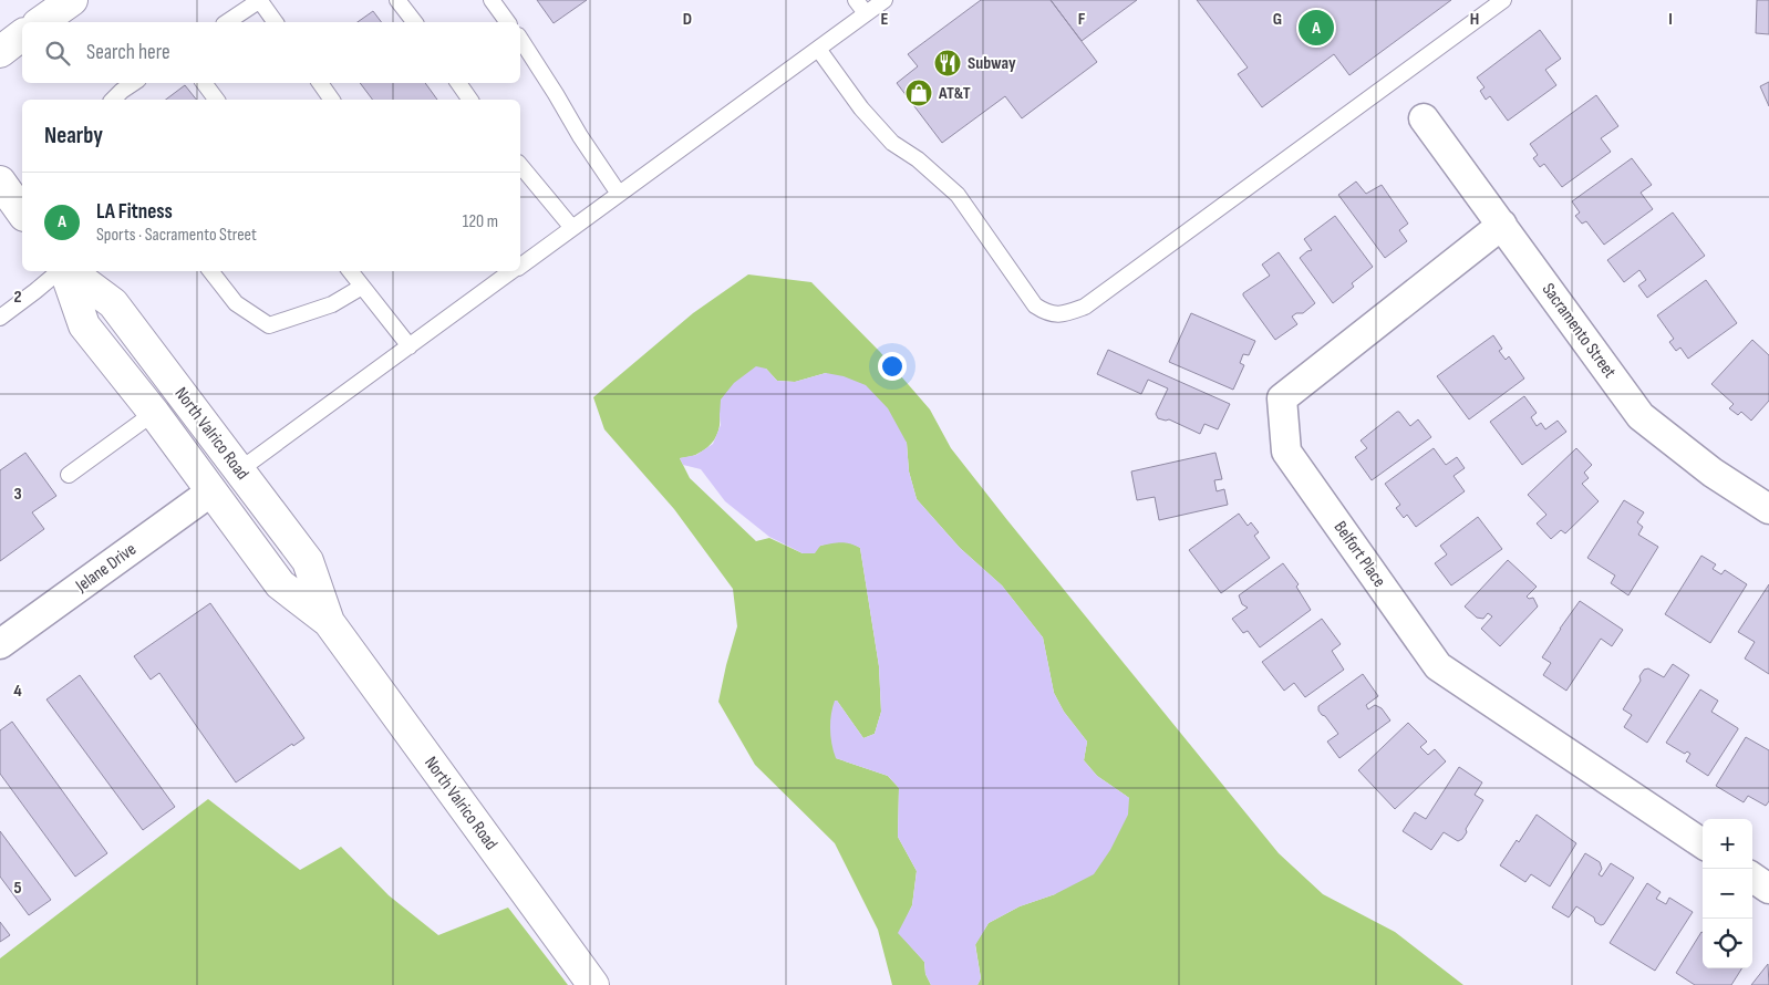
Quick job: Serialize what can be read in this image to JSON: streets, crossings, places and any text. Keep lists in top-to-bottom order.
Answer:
{
  "streets": {
    "main road": ["North Valrico Road"],
    "street": ["Sacramento Street", "Belfort Place", "Jelane Drive"]
  },
  "crossings": [
    ["Sacramento Street", "Belfort Place"],
    ["North Valrico Road", "Jelane Drive"]
  ],
  "places": {
    "restaurant": ["Subway"],
    "shop": ["AT&T"]
  },
  "page": {
    "pins": "A",
    "search": "Search here",
    "heading": "Nearby",
    "list": [
      {
        "mark": "A",
        "name": "LA Fitness",
        "note": "Sports · Sacramento Street",
        "value": "120 m"
      }
    ],
    "map_buttons": ["+", "−"]
  },
  "grid": {
    "columns": [
      "D",
      "E",
      "F",
      "G",
      "H",
      "I"
    ],
    "rows": [
      "2",
      "3",
      "4",
      "5"
    ]
  }
}
